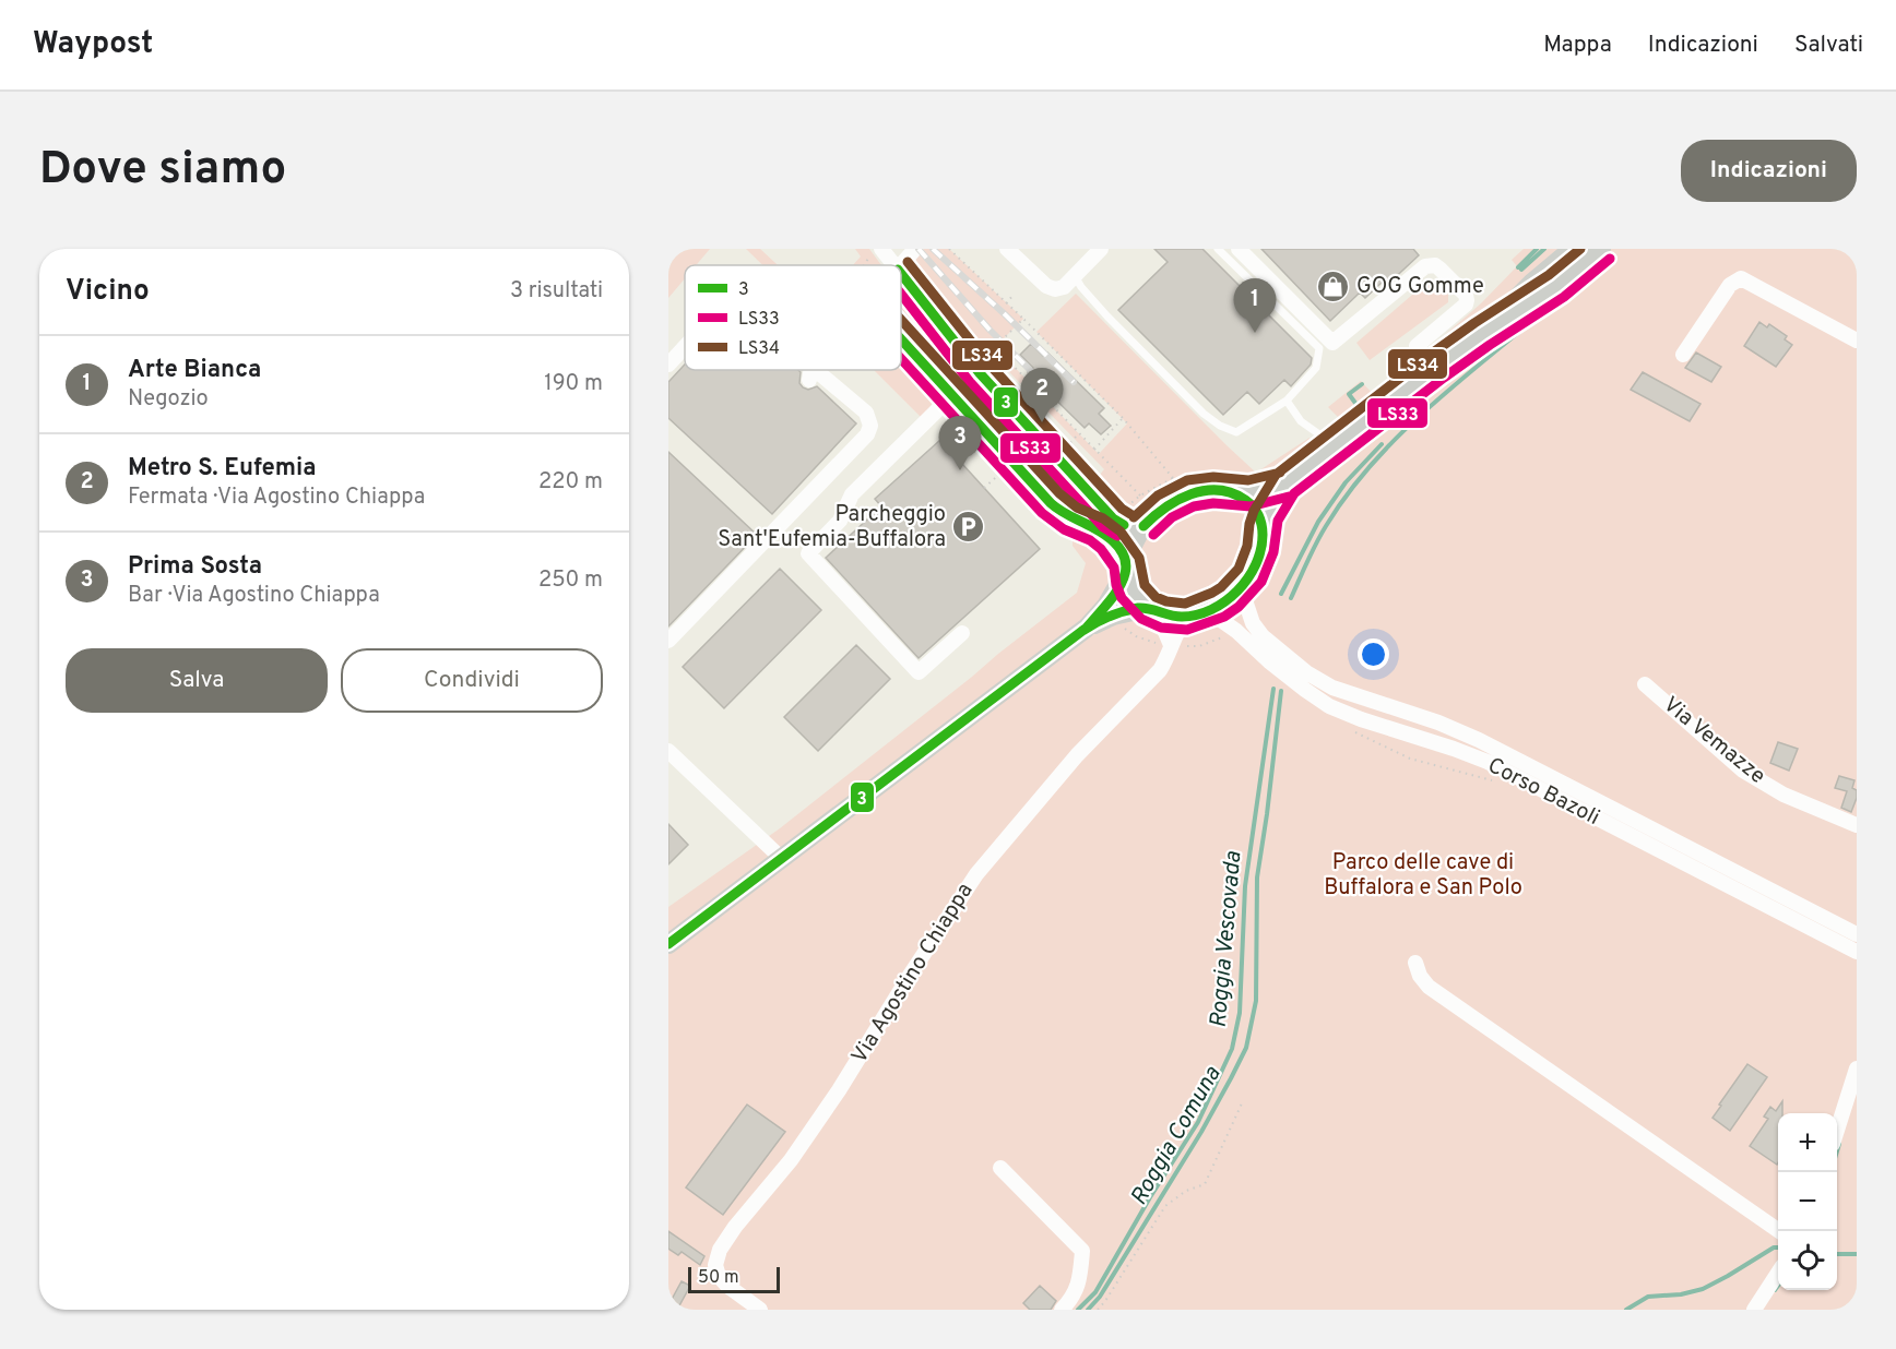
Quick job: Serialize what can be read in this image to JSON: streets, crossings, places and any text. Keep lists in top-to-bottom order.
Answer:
{
  "streets": {
    "street": ["Via Vemazze", "Corso Bazoli", "Via Agostino Chiappa"]
  },
  "crossings": [
    ["Corso Bazoli", "Via Agostino Chiappa"]
  ],
  "water": ["Roggia Vescovada", "Roggia Comuna"],
  "parks": ["Parco delle cave di Buffalora e San Polo"],
  "places": {
    "shop": ["GOG Gomme"],
    "parking": ["Parcheggio Sant'Eufemia-Buffalora"]
  },
  "lines": ["transit line LS34", "transit line LS33", "transit line 3"],
  "legend": ["3", "LS33", "LS34"],
  "scale_bar": "50 m",
  "page": {
    "header": "Waypost",
    "nav": ["Mappa", "Indicazioni", "Salvati"],
    "buttons": [
      "Indicazioni",
      ["Salva", "Condividi"]
    ],
    "title": "Dove siamo",
    "heading": ["Vicino", "3 risultati"],
    "pins": ["1", "2", "3"],
    "list": [
      {
        "mark": "1",
        "name": "Arte Bianca",
        "note": "Negozio",
        "value": "190 m"
      },
      {
        "mark": "2",
        "name": "Metro S. Eufemia",
        "note": "Fermata · Via Agostino Chiappa",
        "value": "220 m"
      },
      {
        "mark": "3",
        "name": "Prima Sosta",
        "note": "Bar · Via Agostino Chiappa",
        "value": "250 m"
      }
    ],
    "map_buttons": ["+", "−"],
    "scale": "50 m"
  }
}
